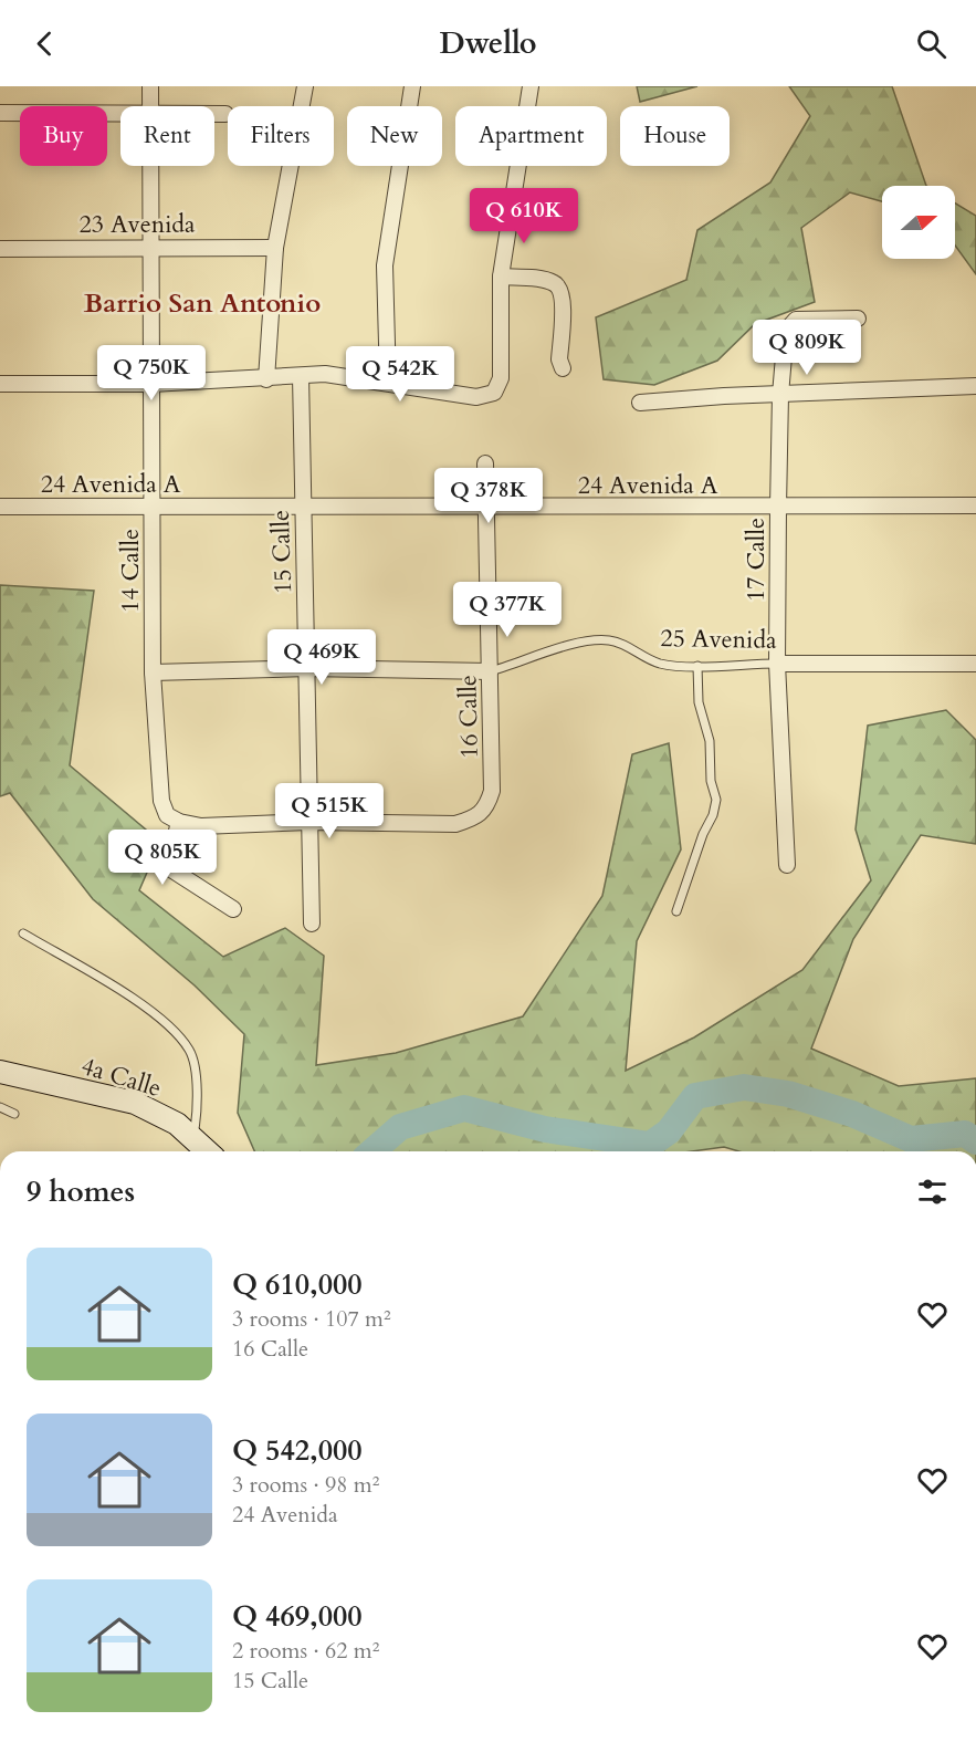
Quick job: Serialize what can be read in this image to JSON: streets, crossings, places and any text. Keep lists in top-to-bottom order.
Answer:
{
  "streets": {
    "main road": ["4a Calle"],
    "street": [
      "23 Avenida",
      "24 Avenida A",
      "15 Calle",
      "17 Calle",
      "14 Calle",
      "25 Avenida",
      "16 Calle"
    ]
  },
  "crossings": [
    ["23 Avenida", "14 Calle"],
    ["24 Avenida A", "15 Calle"],
    ["24 Avenida A", "17 Calle"],
    ["24 Avenida A", "14 Calle"],
    ["24 Avenida A", "16 Calle"],
    ["15 Calle", "25 Avenida"],
    ["15 Calle", "16 Calle"],
    ["17 Calle", "25 Avenida"],
    ["14 Calle", "25 Avenida"],
    ["25 Avenida", "16 Calle"]
  ],
  "districts": ["Barrio San Antonio"],
  "north": "right",
  "page": {
    "header": "Dwello",
    "chip": [
      "Buy",
      "Rent",
      "Filters",
      "New",
      "Apartment",
      "House"
    ],
    "price": [
      "Q 610K",
      "Q 809K",
      "Q 750K",
      "Q 542K",
      "Q 378K",
      "Q 377K",
      "Q 469K",
      "Q 515K",
      "Q 805K"
    ],
    "heading": "9 homes",
    "list": [
      {
        "name": "Q 610,000",
        "note": "3 rooms · 107 m² · 16 Calle"
      },
      {
        "name": "Q 542,000",
        "note": "3 rooms · 98 m² · 24 Avenida"
      },
      {
        "name": "Q 469,000",
        "note": "2 rooms · 62 m² · 15 Calle"
      }
    ]
  }
}
